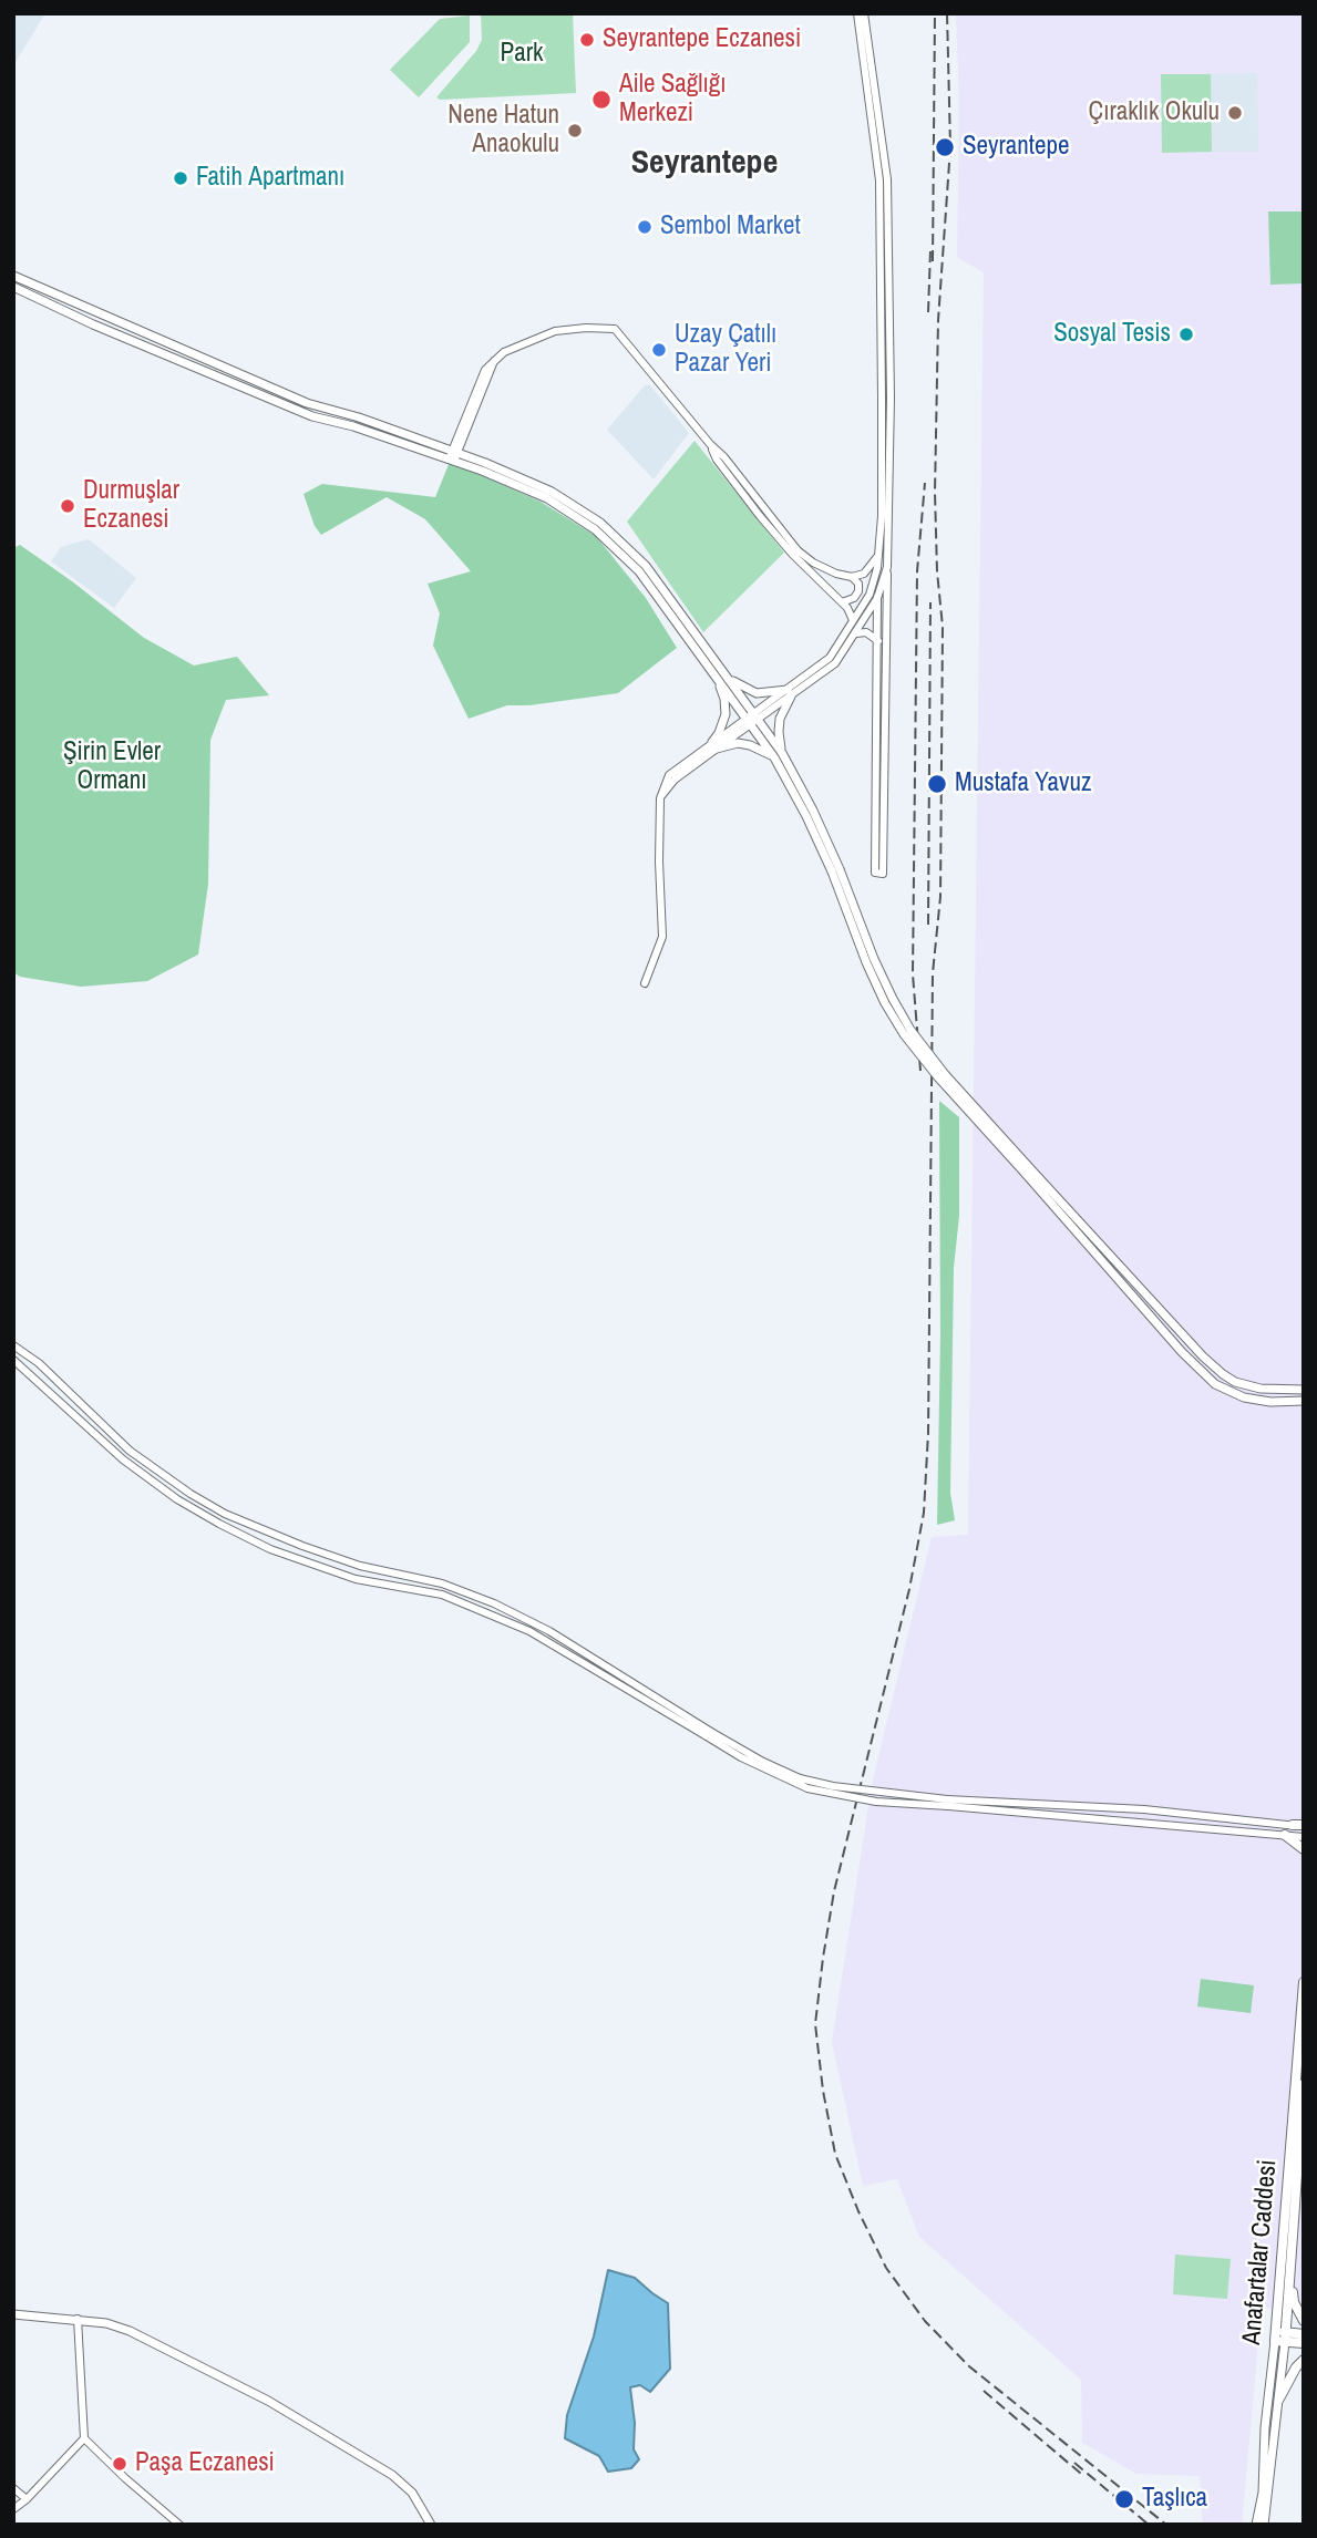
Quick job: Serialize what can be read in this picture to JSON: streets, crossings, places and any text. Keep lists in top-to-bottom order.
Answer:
{
  "streets": {
    "main road": ["Anafartalar Caddesi"]
  },
  "districts": ["Seyrantepe"],
  "parks": ["Park", "Şirin Evler Ormanı"],
  "places": [
    "Seyrantepe Eczanesi",
    "Aile Sağlığı Merkezi",
    "Çıraklık Okulu",
    "Nene Hatun Anaokulu",
    "Seyrantepe",
    "Fatih Apartmanı",
    "Sembol Market",
    "Sosyal Tesis",
    "Uzay Çatılı Pazar Yeri",
    "Durmuşlar Eczanesi",
    "Mustafa Yavuz",
    "Paşa Eczanesi",
    "Taşlıca"
  ]
}
